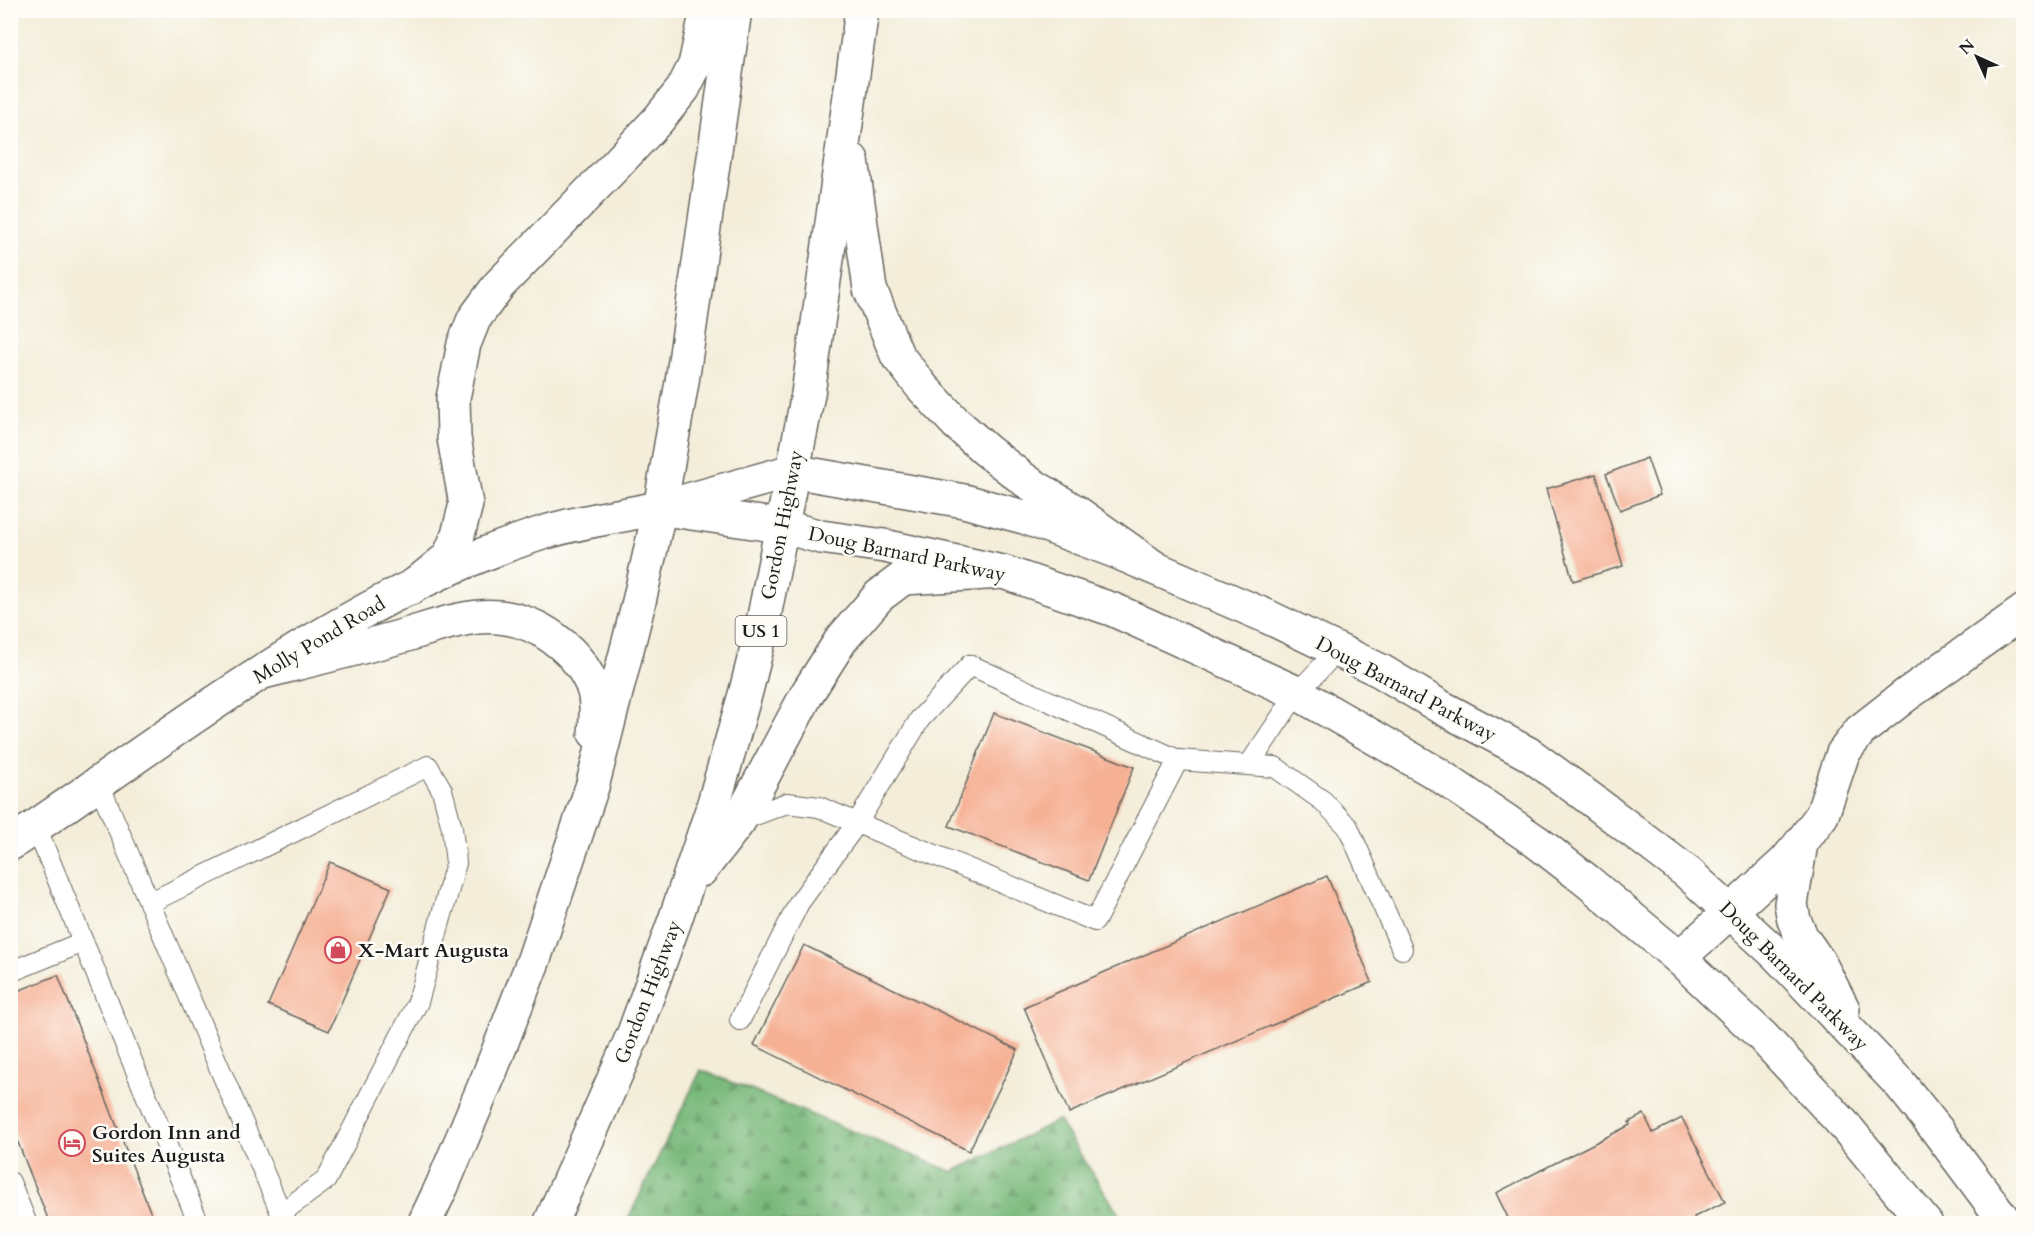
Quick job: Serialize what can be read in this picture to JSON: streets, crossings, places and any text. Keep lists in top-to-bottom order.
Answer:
{
  "streets": {
    "main road": [
      "Gordon Highway",
      "Doug Barnard Parkway",
      "US 1",
      "Molly Pond Road"
    ]
  },
  "crossings": [
    ["Gordon Highway", "Doug Barnard Parkway"],
    ["Doug Barnard Parkway", "Molly Pond Road"]
  ],
  "places": {
    "shop": ["X-Mart Augusta"],
    "hotel": ["Gordon Inn and Suites Augusta"]
  },
  "north": "top left"
}
